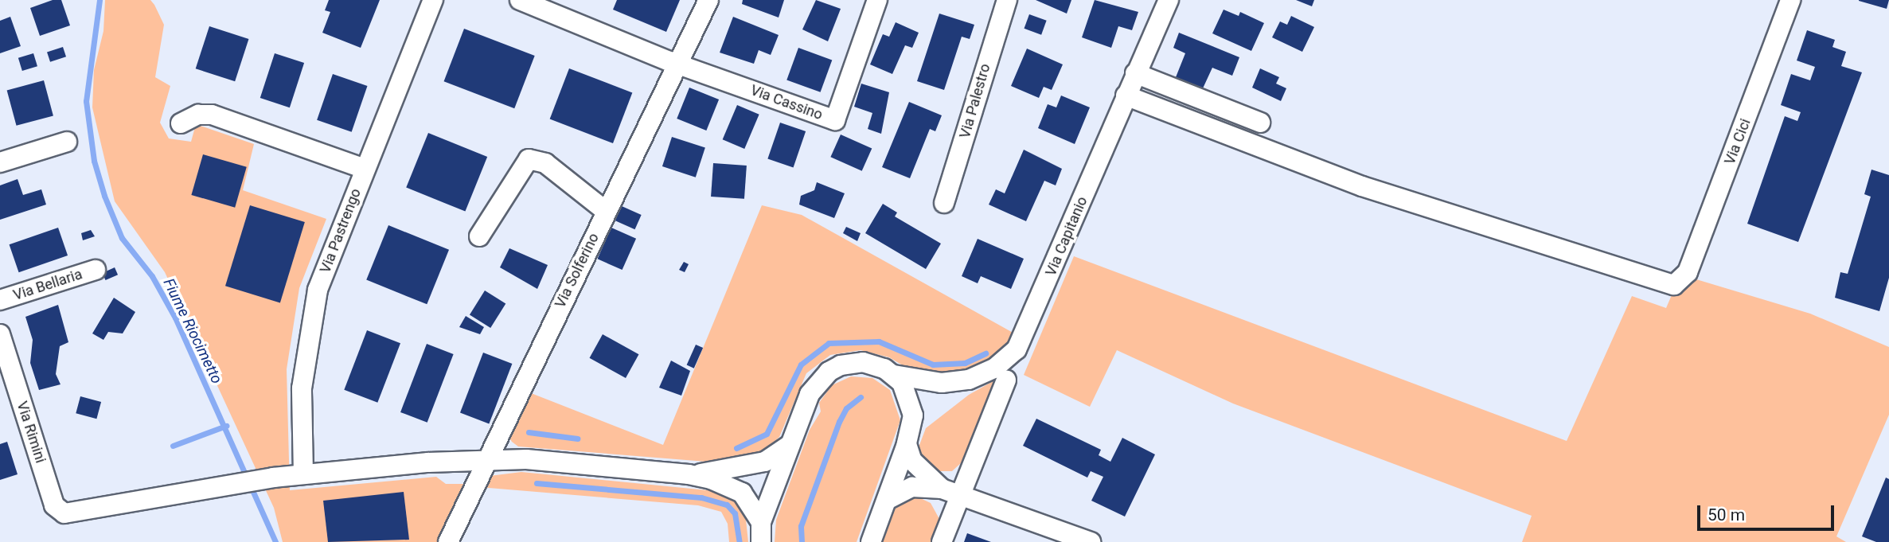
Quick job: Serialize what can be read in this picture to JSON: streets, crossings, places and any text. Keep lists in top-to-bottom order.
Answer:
{
  "streets": {
    "street": [
      "Via Palestro",
      "Via Cassino",
      "Via Cici",
      "Via Pastrengo",
      "Via Capitanio",
      "Via Solferino",
      "Via Bellaria",
      "Via Rimini"
    ]
  },
  "crossings": [
    ["Via Cassino", "Via Solferino"],
    ["Via Cici", "Via Capitanio"],
    ["Via Pastrengo", "Via Rimini"]
  ],
  "water": ["Fiume Riocimetto"],
  "scale_bar": "50 m"
}
